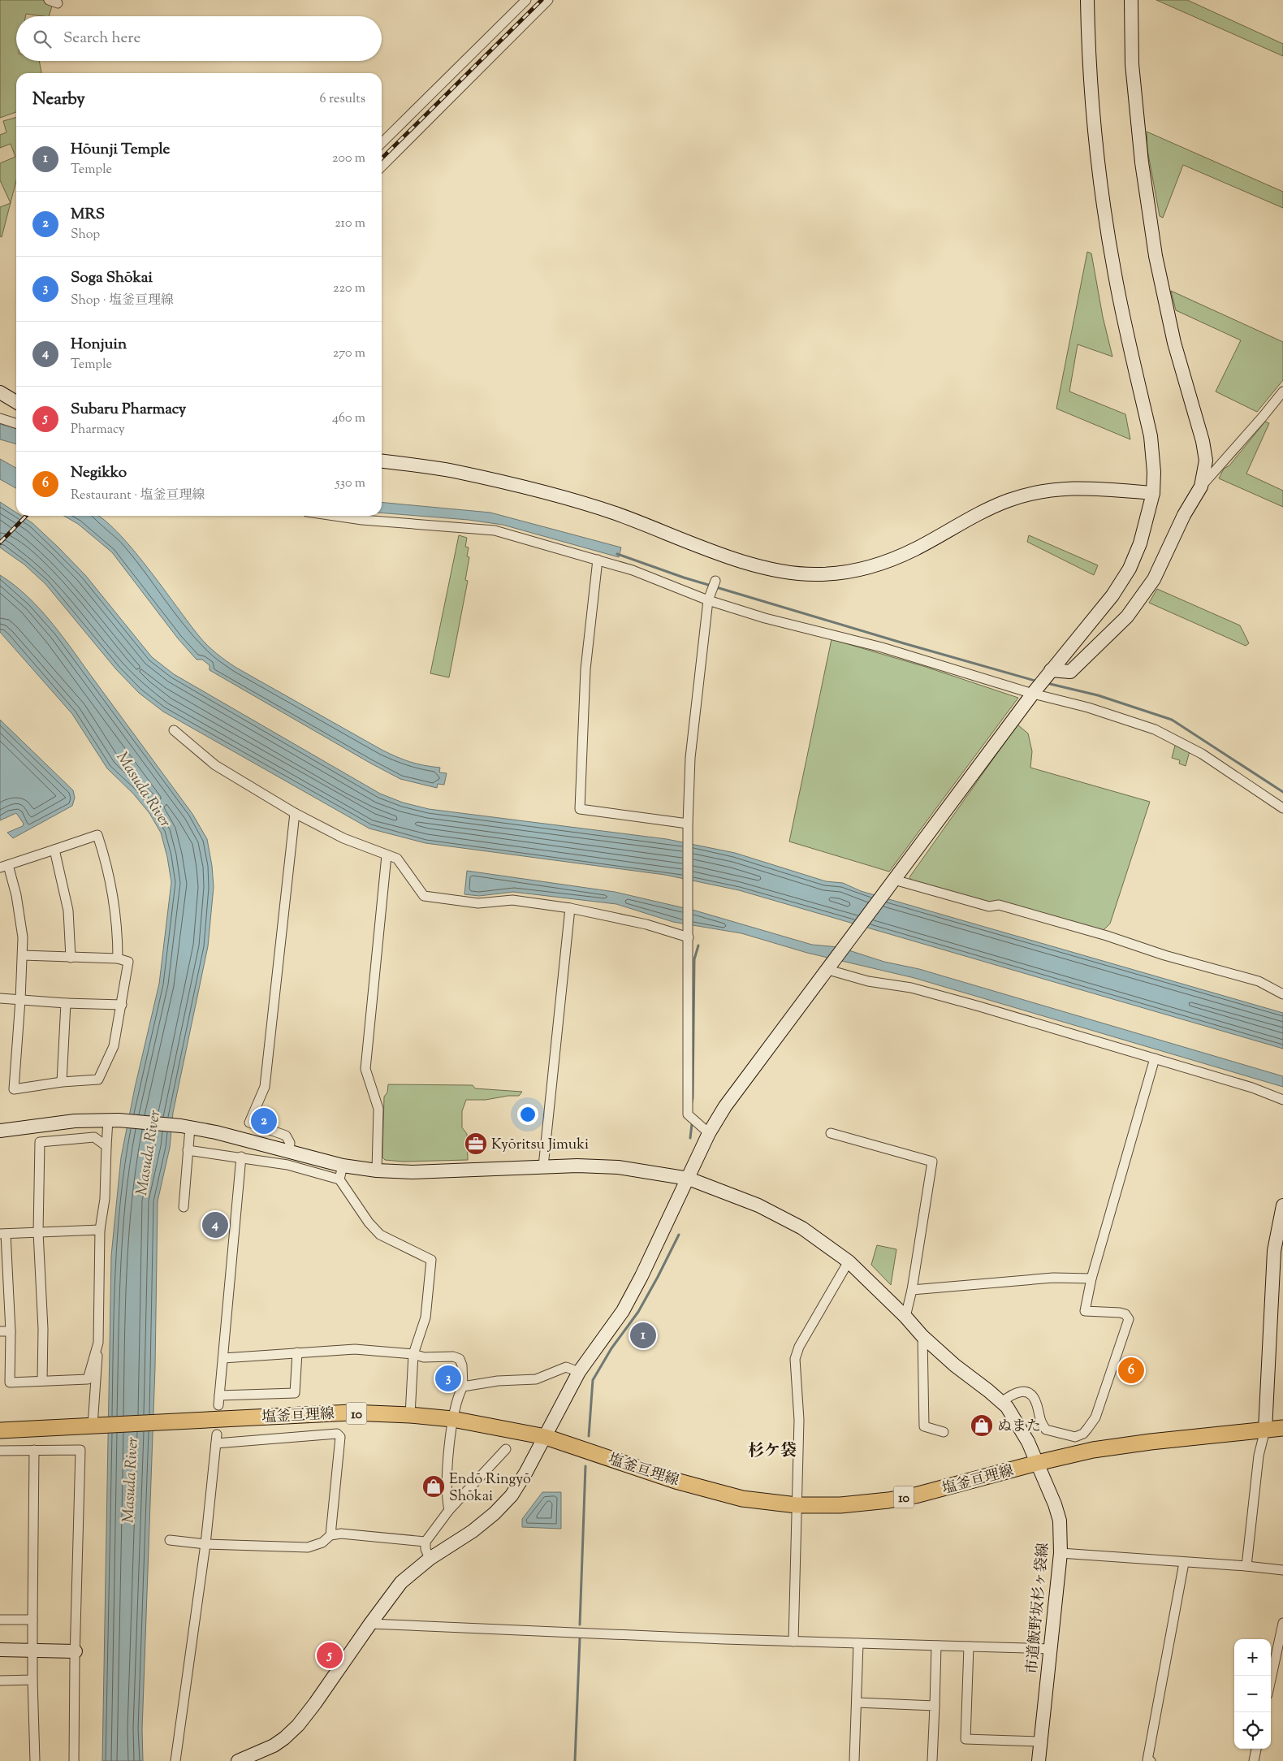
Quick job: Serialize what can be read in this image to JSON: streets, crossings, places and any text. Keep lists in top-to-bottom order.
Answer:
{
  "streets": {
    "main road": ["10", "塩釜亘理線"],
    "street": ["市道飯野坂杉ヶ袋線"]
  },
  "crossings": [
    ["塩釜亘理線", "市道飯野坂杉ヶ袋線"]
  ],
  "districts": ["杉ケ袋"],
  "water": ["Masuda River"],
  "places": {
    "office": ["Kyōritsu Jimuki"],
    "shop": ["ぬまた", "Endō Ringyō Shōkai"]
  },
  "page": {
    "search": "Search here",
    "heading": ["Nearby", "6 results"],
    "list": [
      {
        "mark": "1",
        "name": "Hōunji Temple",
        "note": "Temple",
        "value": "200 m"
      },
      {
        "mark": "2",
        "name": "MRS",
        "note": "Shop",
        "value": "210 m"
      },
      {
        "mark": "3",
        "name": "Soga Shōkai",
        "note": "Shop · 塩釜亘理線",
        "value": "220 m"
      },
      {
        "mark": "4",
        "name": "Honjuin",
        "note": "Temple",
        "value": "270 m"
      },
      {
        "mark": "5",
        "name": "Subaru Pharmacy",
        "note": "Pharmacy",
        "value": "460 m"
      },
      {
        "mark": "6",
        "name": "Negikko",
        "note": "Restaurant · 塩釜亘理線",
        "value": "530 m"
      }
    ],
    "pins": [
      "2",
      "4",
      "1",
      "6",
      "3",
      "5"
    ],
    "map_buttons": ["+", "−"]
  }
}
